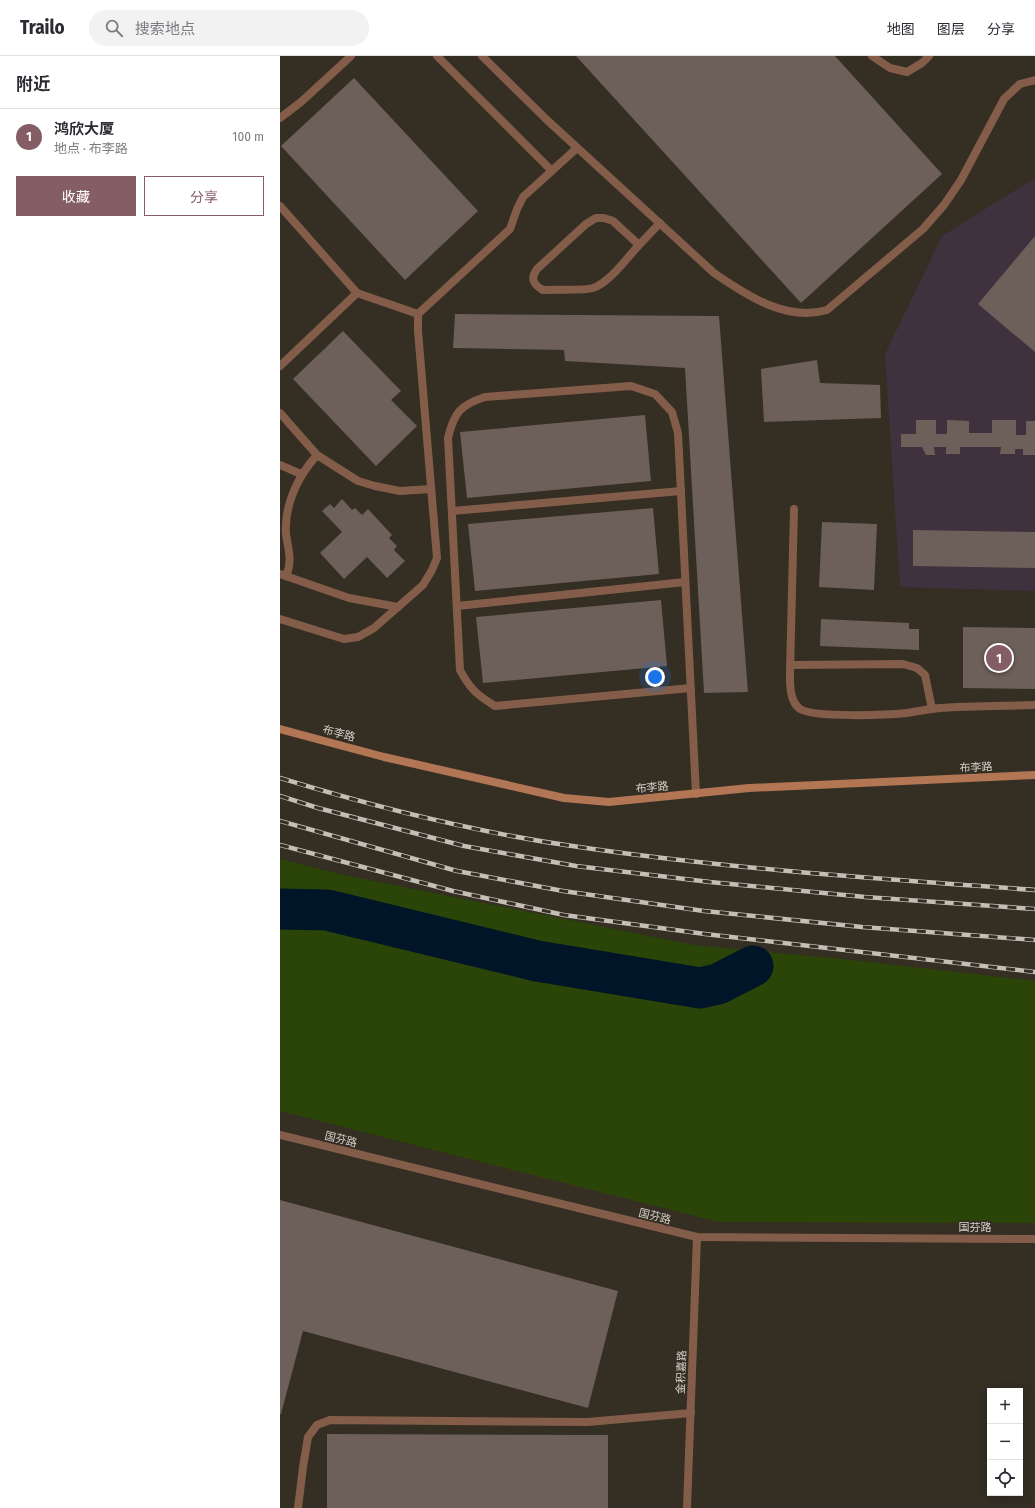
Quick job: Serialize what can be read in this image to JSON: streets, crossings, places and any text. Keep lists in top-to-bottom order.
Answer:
{
  "streets": {
    "main road": ["布李路"],
    "street": ["国芬路", "金积嘉路"]
  },
  "crossings": [
    ["国芬路", "金积嘉路"]
  ],
  "page": {
    "header": "Trailo",
    "search": "搜索地点",
    "nav": ["地图", "图层", "分享"],
    "heading": "附近",
    "list": [
      {
        "mark": "1",
        "name": "鸿欣大厦",
        "note": "地点 · 布李路",
        "value": "100 m"
      }
    ],
    "buttons": ["收藏", "分享"],
    "pins": "1",
    "map_buttons": ["+", "−"]
  }
}
